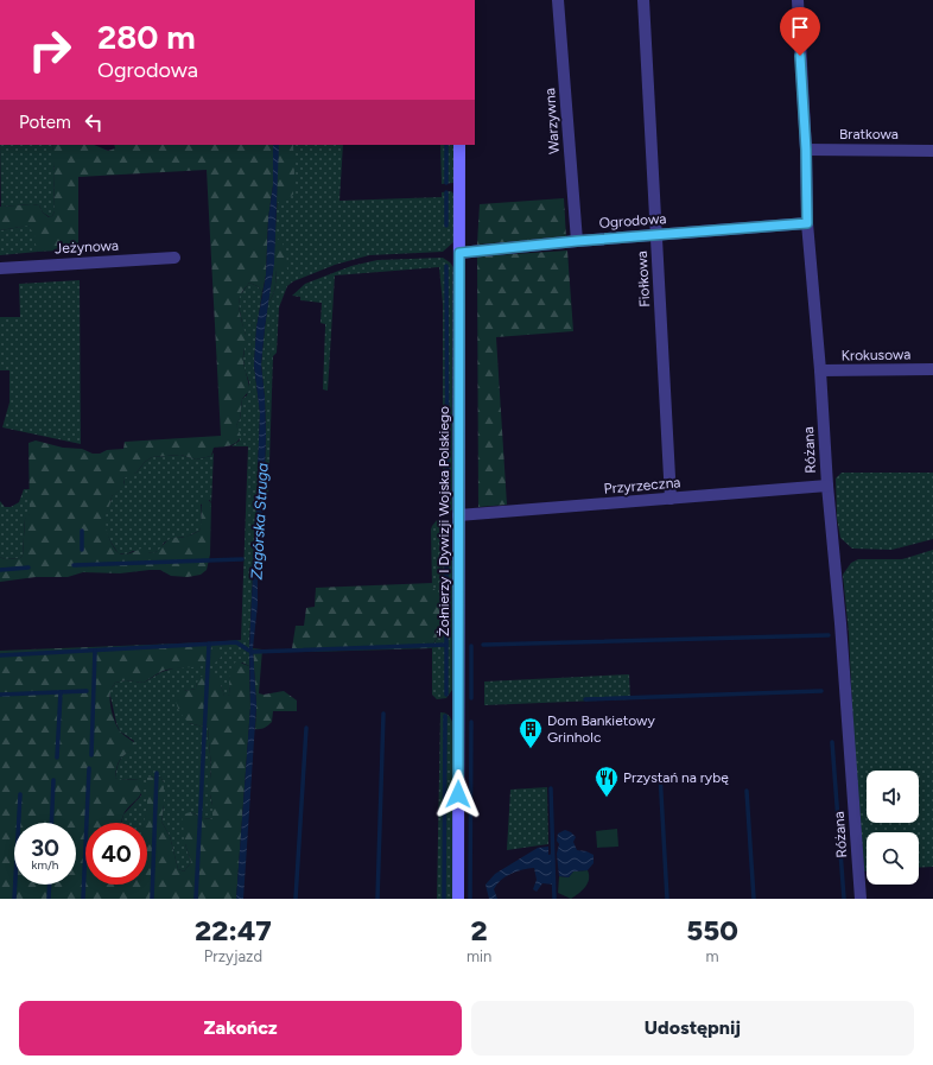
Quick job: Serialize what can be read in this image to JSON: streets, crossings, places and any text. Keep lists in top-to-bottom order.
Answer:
{
  "streets": {
    "street": [
      "Warzywna",
      "Bratkowa",
      "Ogrodowa",
      "Jeżynowa",
      "Fiołkowa",
      "Krokusowa",
      "Różana",
      "Przyrzeczna",
      "Żołnierzy I Dywizji Wojska Polskiego"
    ]
  },
  "crossings": [
    ["Warzywna", "Ogrodowa"],
    ["Bratkowa", "Różana"],
    ["Ogrodowa", "Fiołkowa"],
    ["Ogrodowa", "Różana"],
    ["Ogrodowa", "Żołnierzy I Dywizji Wojska Polskiego"],
    ["Fiołkowa", "Przyrzeczna"],
    ["Krokusowa", "Różana"],
    ["Różana", "Przyrzeczna"],
    ["Przyrzeczna", "Żołnierzy I Dywizji Wojska Polskiego"]
  ],
  "water": ["Zagórska Struga"],
  "places": {
    "building": ["Dom Bankietowy Grinholc"],
    "restaurant": ["Przystań na rybę"]
  },
  "page": {
    "turn": ["280 m", "Ogrodowa"],
    "then": "Potem",
    "speed": "30 km/h",
    "limit": "40",
    "eta": [
      "22:47",
      "Przyjazd",
      "2",
      "min",
      "550",
      "m"
    ],
    "buttons": ["Zakończ", "Udostępnij"]
  }
}
